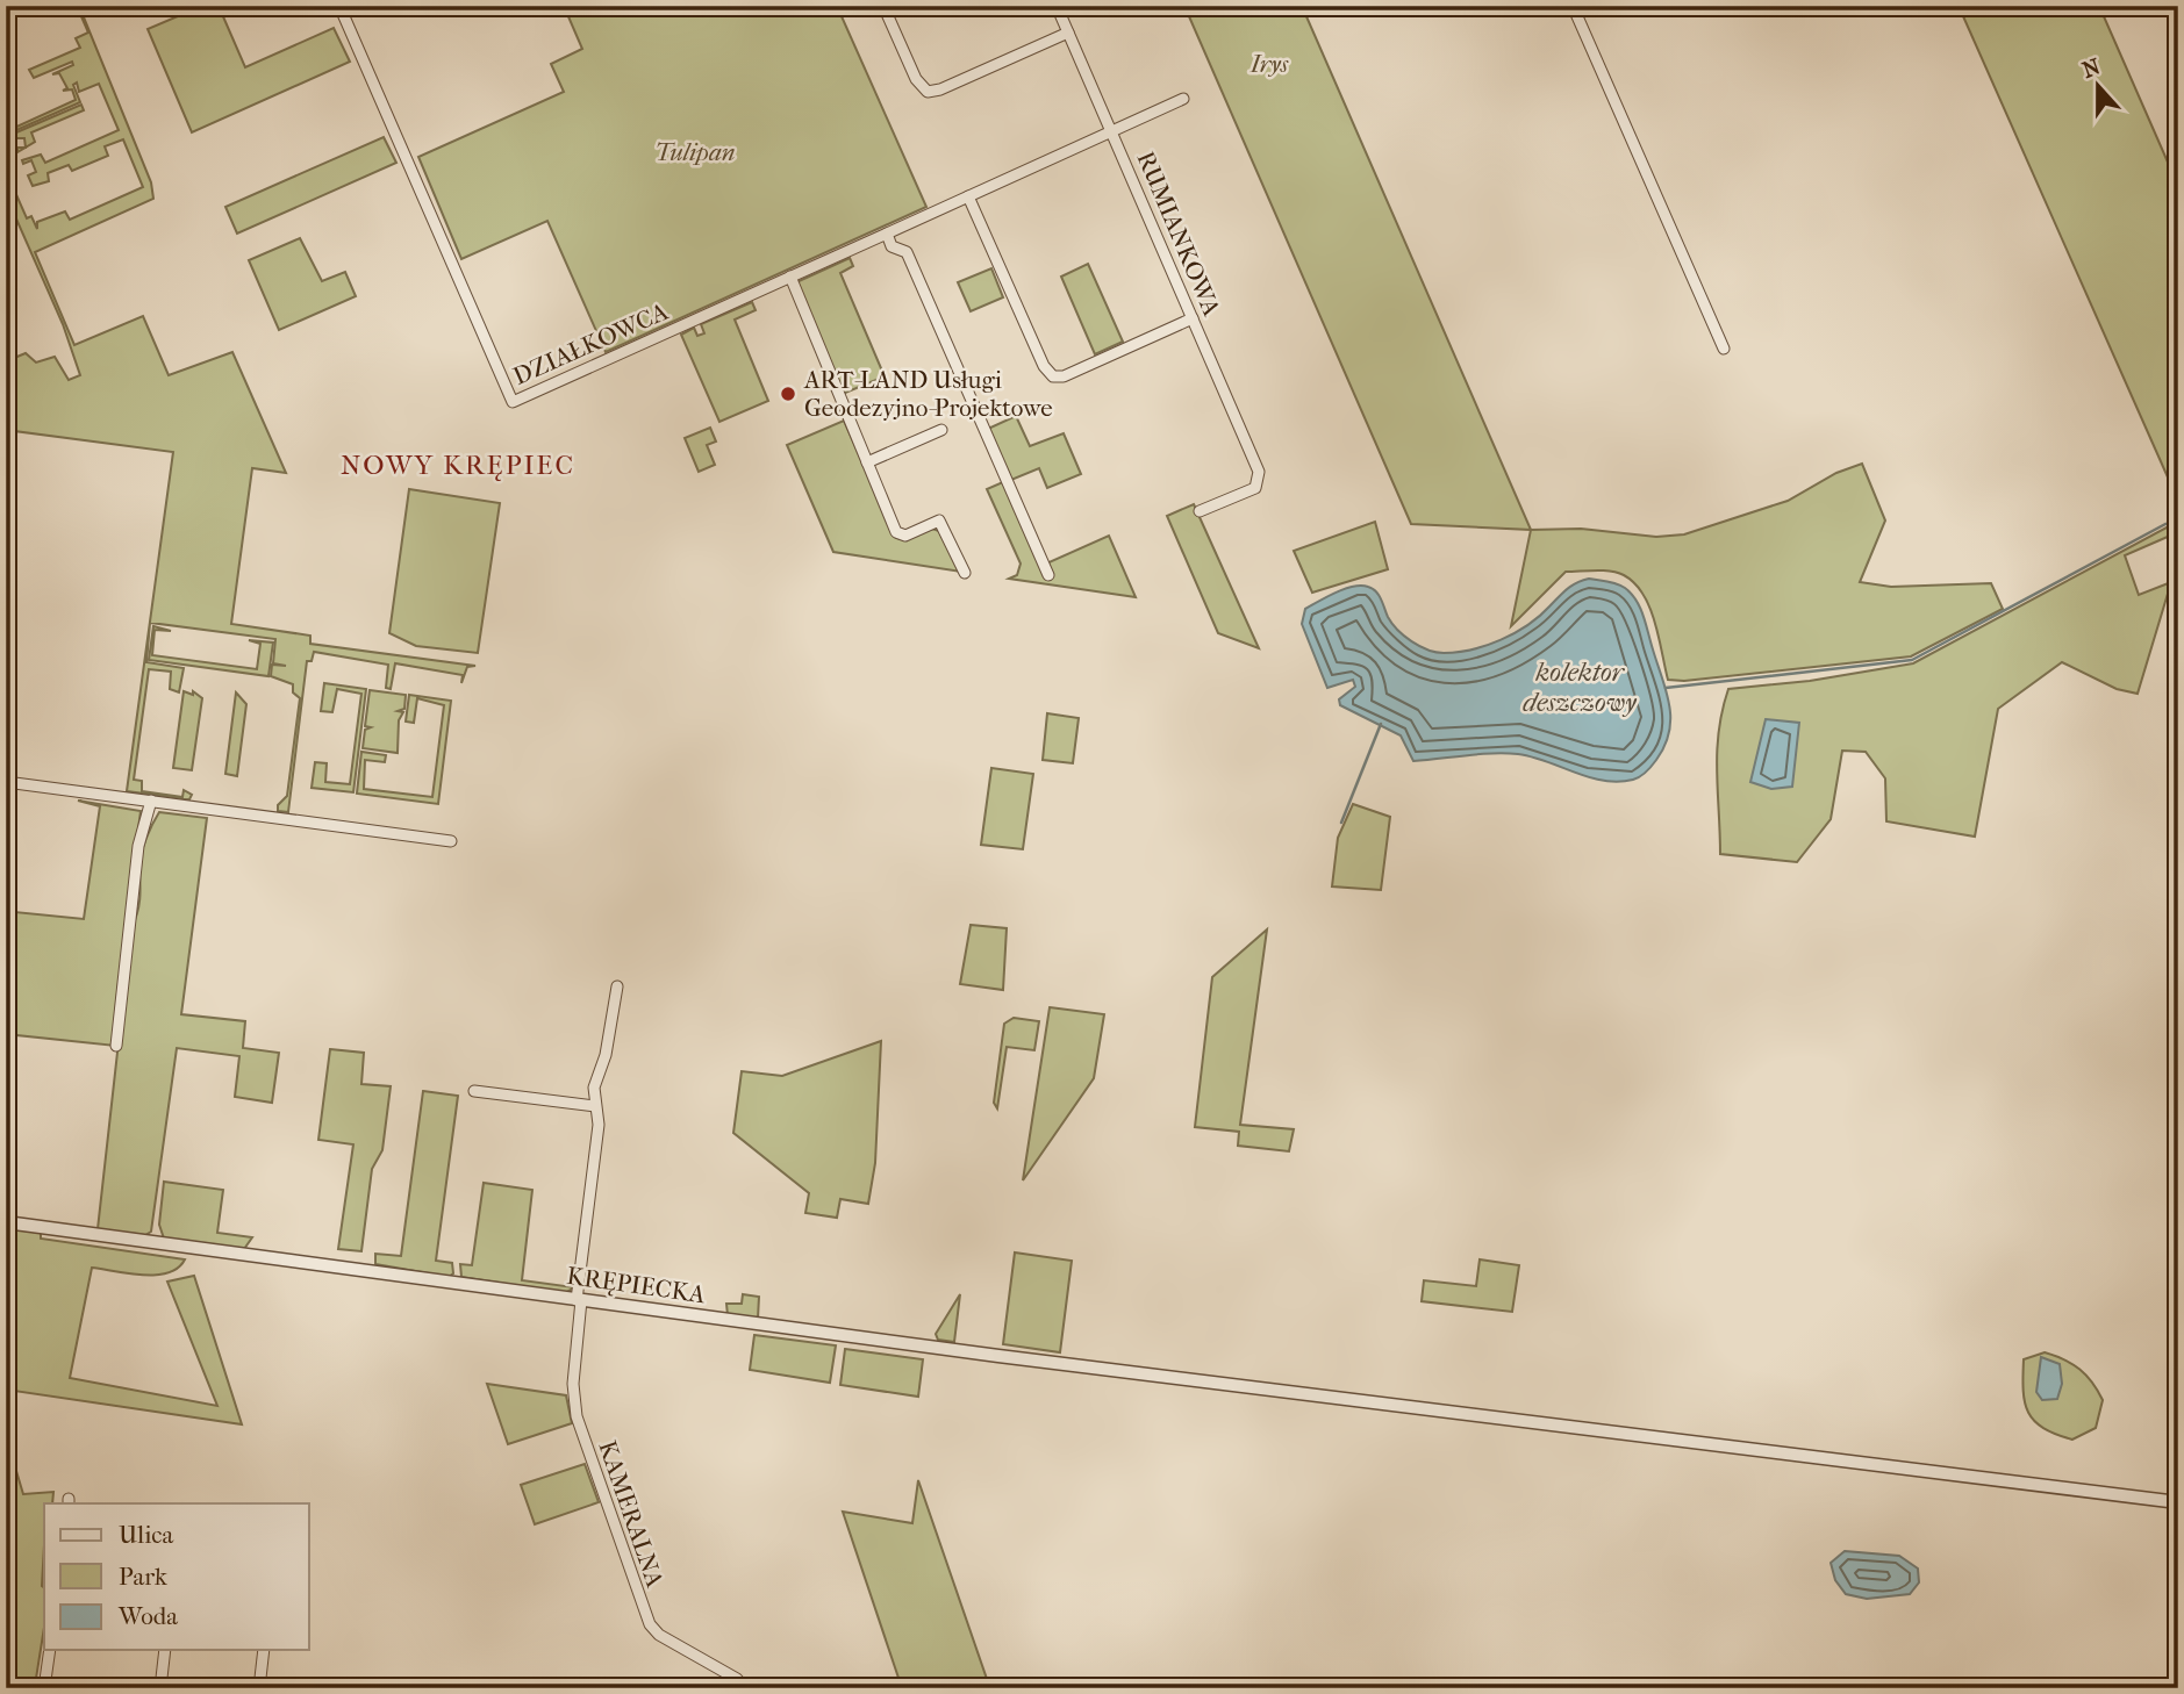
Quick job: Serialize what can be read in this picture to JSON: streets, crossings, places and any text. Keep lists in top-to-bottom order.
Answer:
{
  "streets": {
    "street": [
      "RUMIANKOWA",
      "DZIAŁKOWCA",
      "KRĘPIECKA",
      "KAMERALNA"
    ]
  },
  "crossings": [
    ["KRĘPIECKA", "KAMERALNA"]
  ],
  "districts": ["NOWY KRĘPIEC"],
  "water": ["kolektor deszczowy"],
  "parks": ["Irys", "Tulipan"],
  "places": ["ART-LAND Usługi Geodezyjno-Projektowe"],
  "legend": ["Ulica", "Park", "Woda"],
  "north": "top"
}
